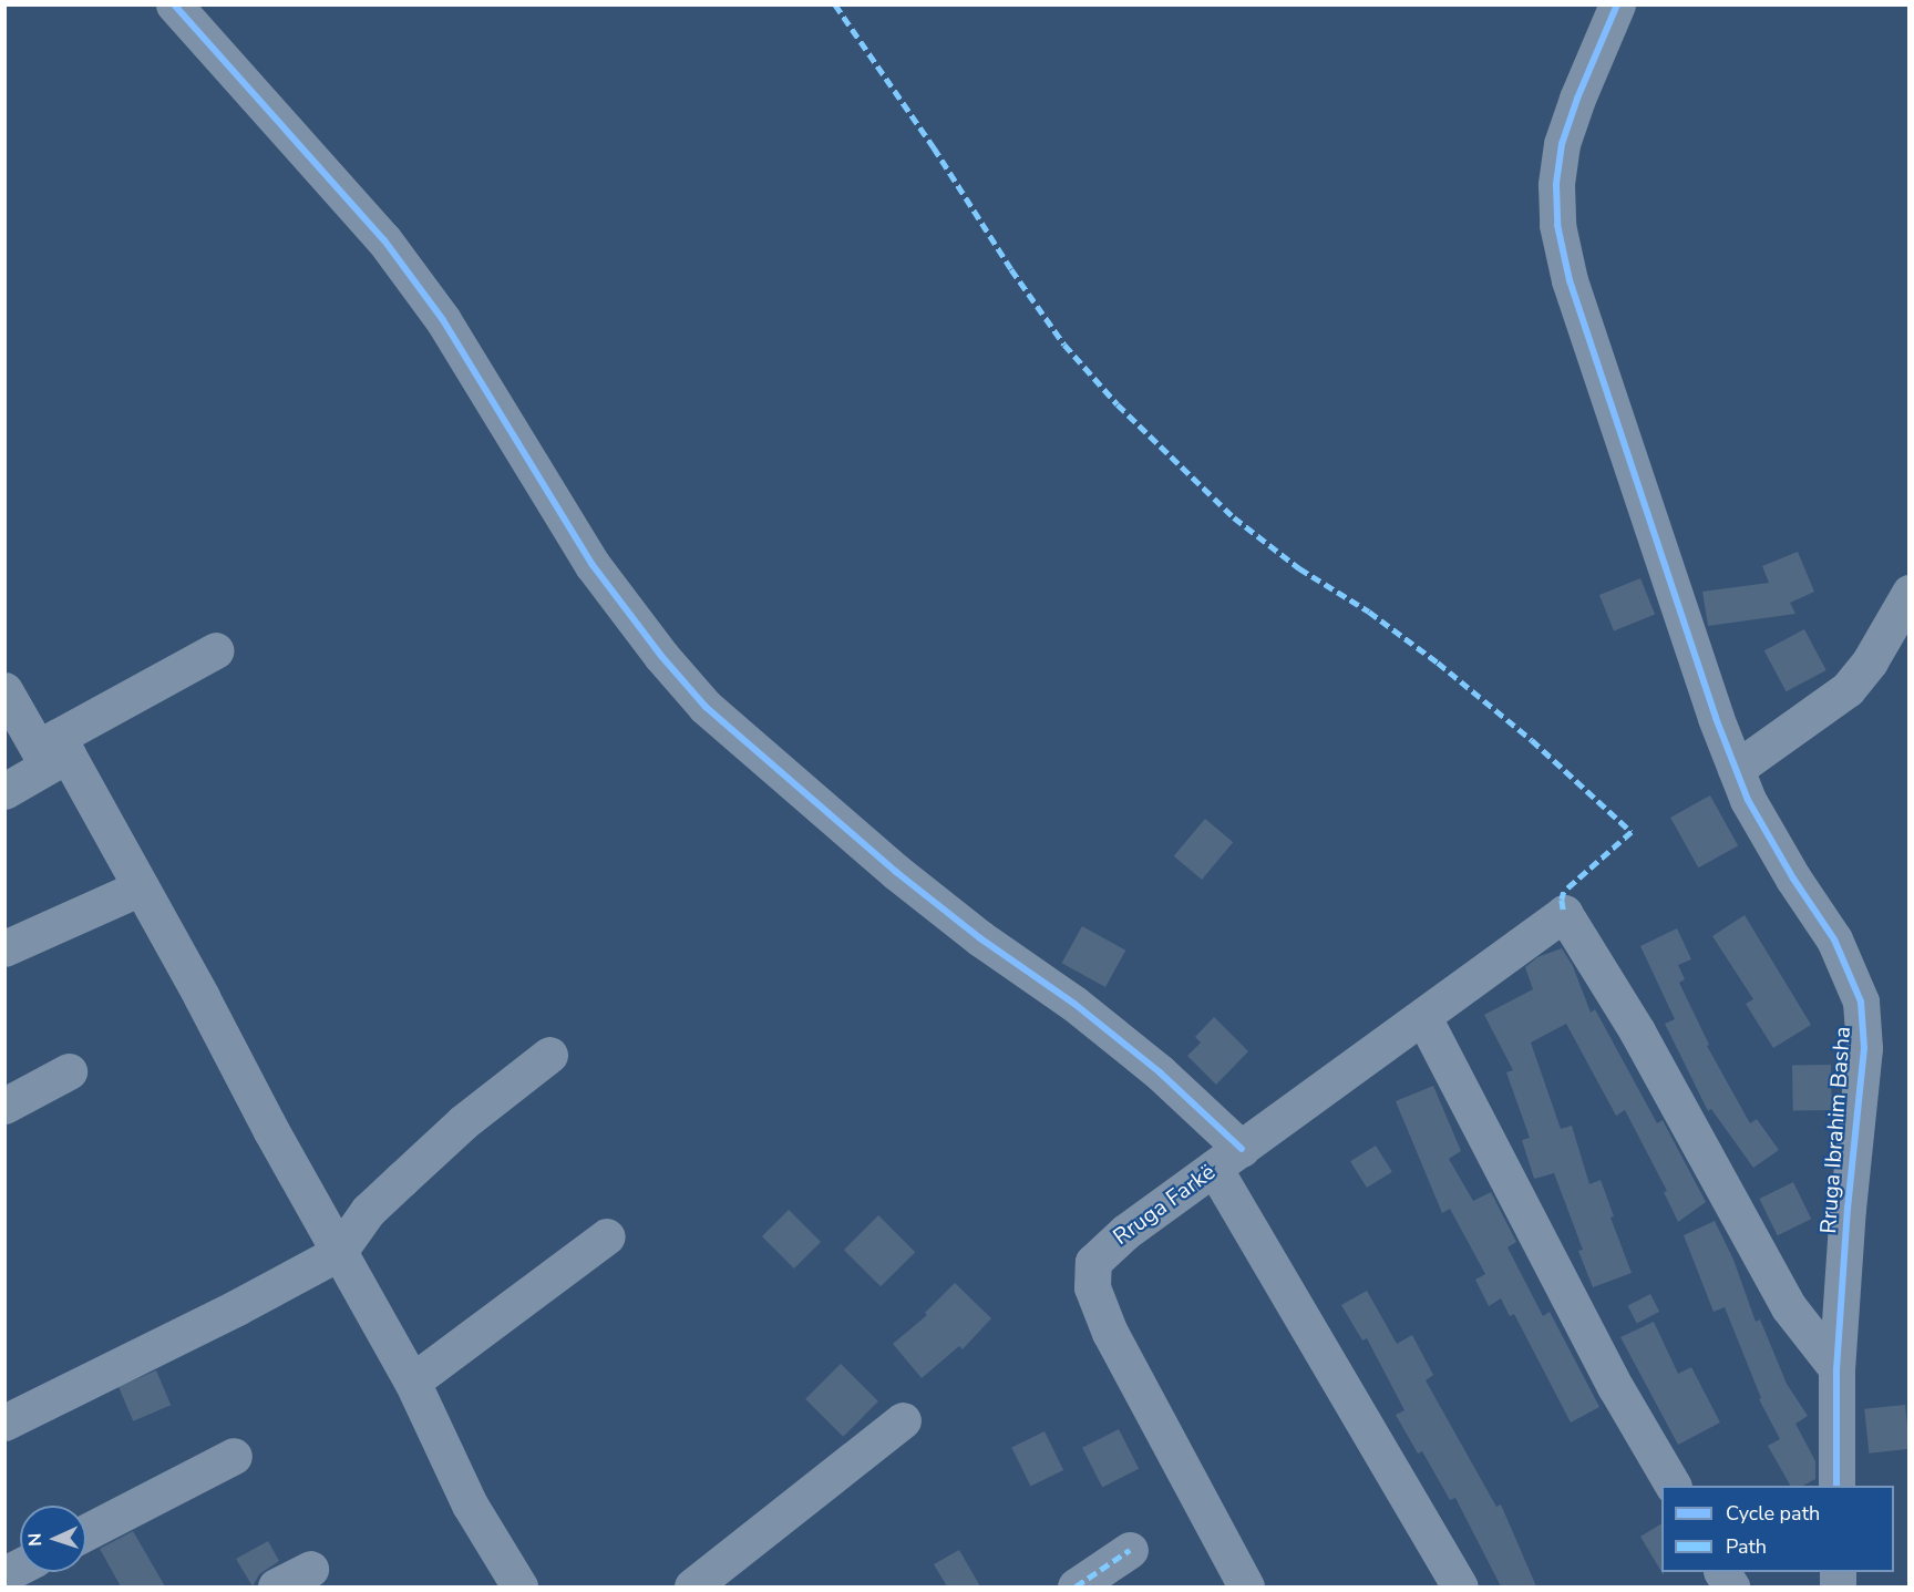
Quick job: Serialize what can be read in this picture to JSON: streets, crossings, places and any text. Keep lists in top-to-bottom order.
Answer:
{
  "streets": {
    "street": ["Rruga Ibrahim Basha", "Rruga Farkë"]
  },
  "crossings": [
    ["Rruga Ibrahim Basha", "Rruga Farkë"]
  ],
  "legend": ["Cycle path", "Path"],
  "north": "left"
}
